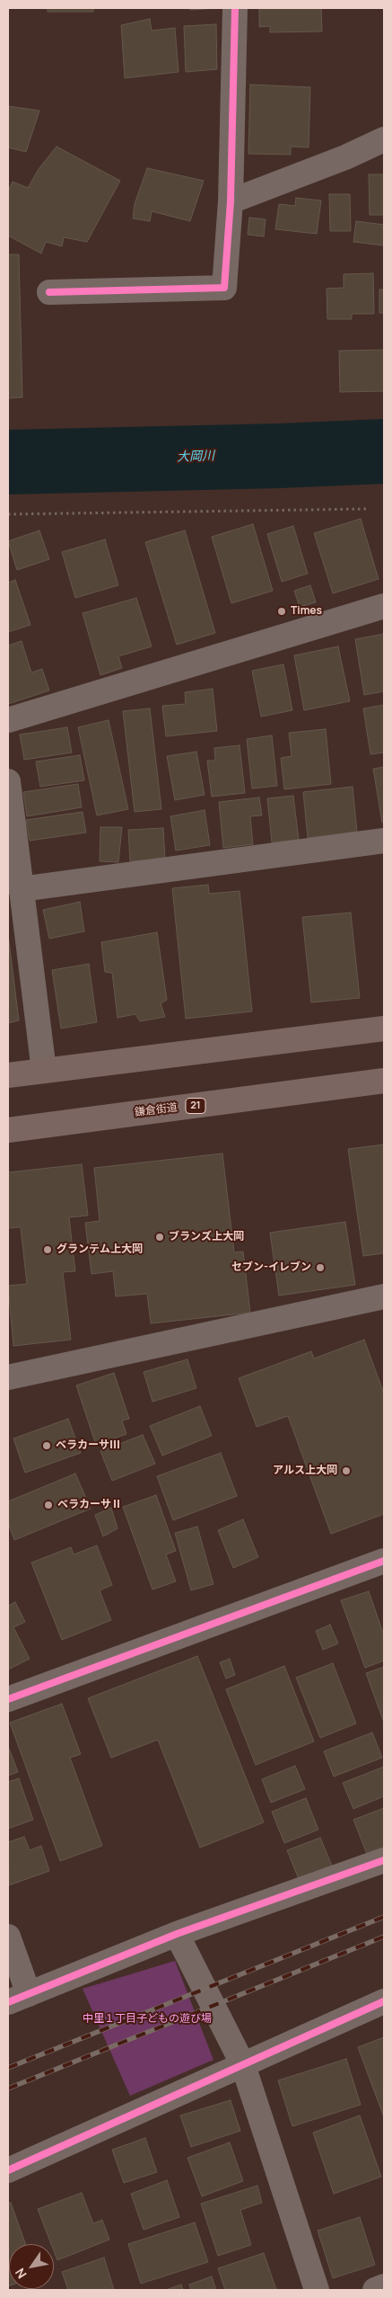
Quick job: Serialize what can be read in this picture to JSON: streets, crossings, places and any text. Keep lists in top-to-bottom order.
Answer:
{
  "streets": {
    "main road": ["21", "鎌倉街道"]
  },
  "water": ["大岡川"],
  "parks": ["中里１丁目子どもの遊び場"],
  "places": [
    "Times",
    "ブランズ上大岡",
    "グランテム上大岡",
    "セブン-イレブン",
    "ベラカーサⅢ",
    "アルス上大岡",
    "ベラカーサⅡ"
  ],
  "north": "bottom left"
}
